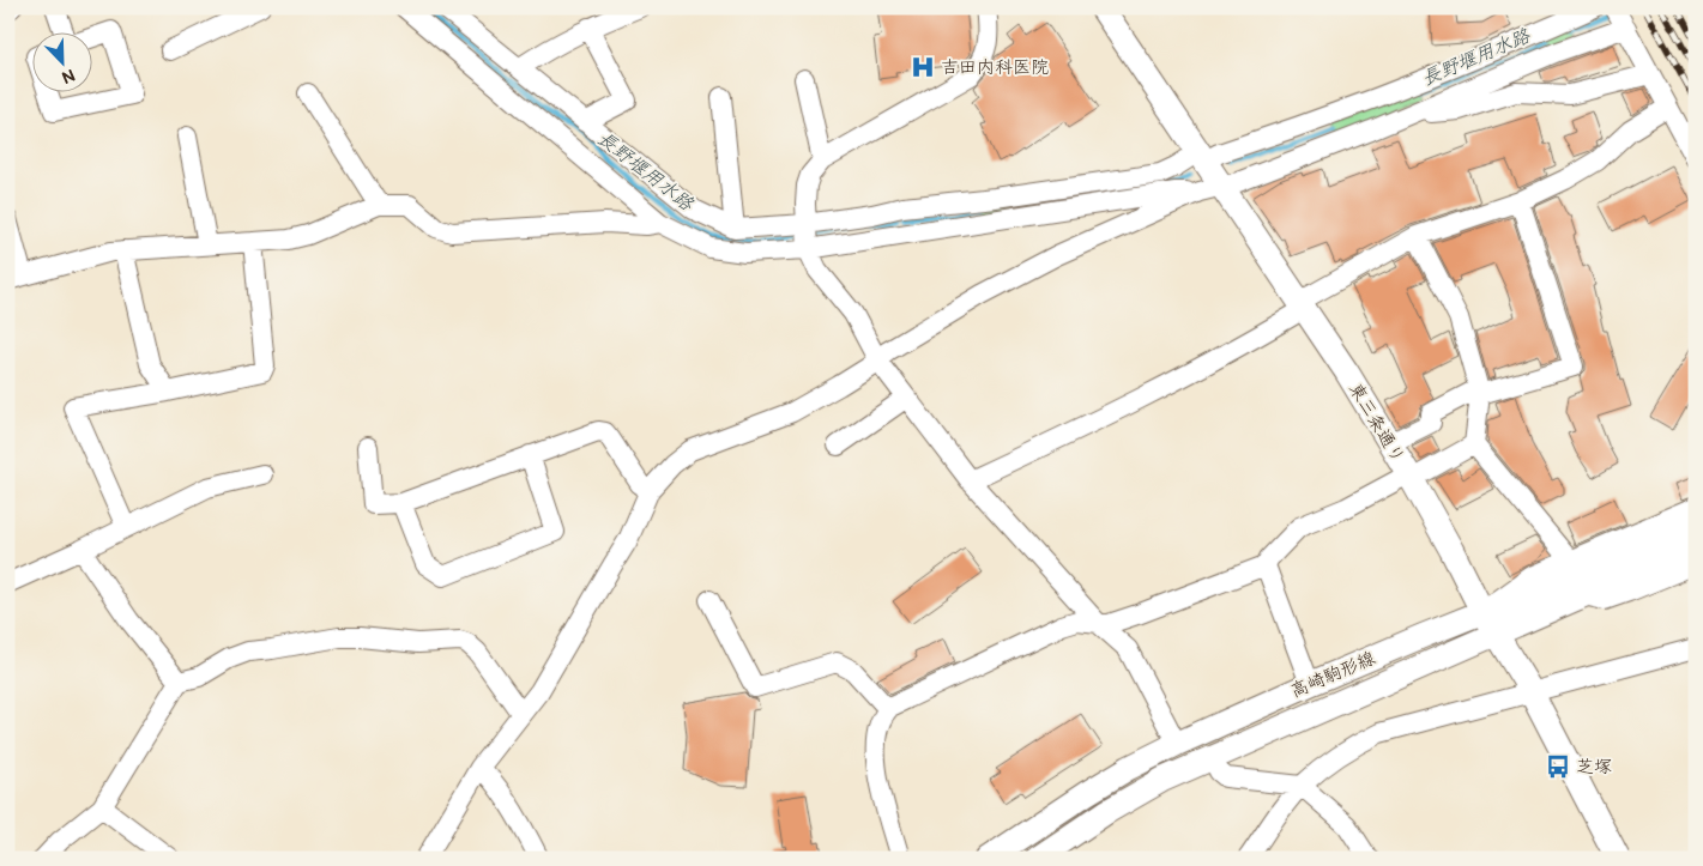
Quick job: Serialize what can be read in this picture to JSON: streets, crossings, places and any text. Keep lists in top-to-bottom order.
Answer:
{
  "streets": {
    "main road": ["東三条通り", "高崎駒形線"]
  },
  "crossings": [
    ["東三条通り", "高崎駒形線"]
  ],
  "water": ["長野堰用水路"],
  "places": {
    "hospital": ["吉田内科医院"],
    "bus stop": ["芝塚"]
  },
  "north": "bottom right"
}
